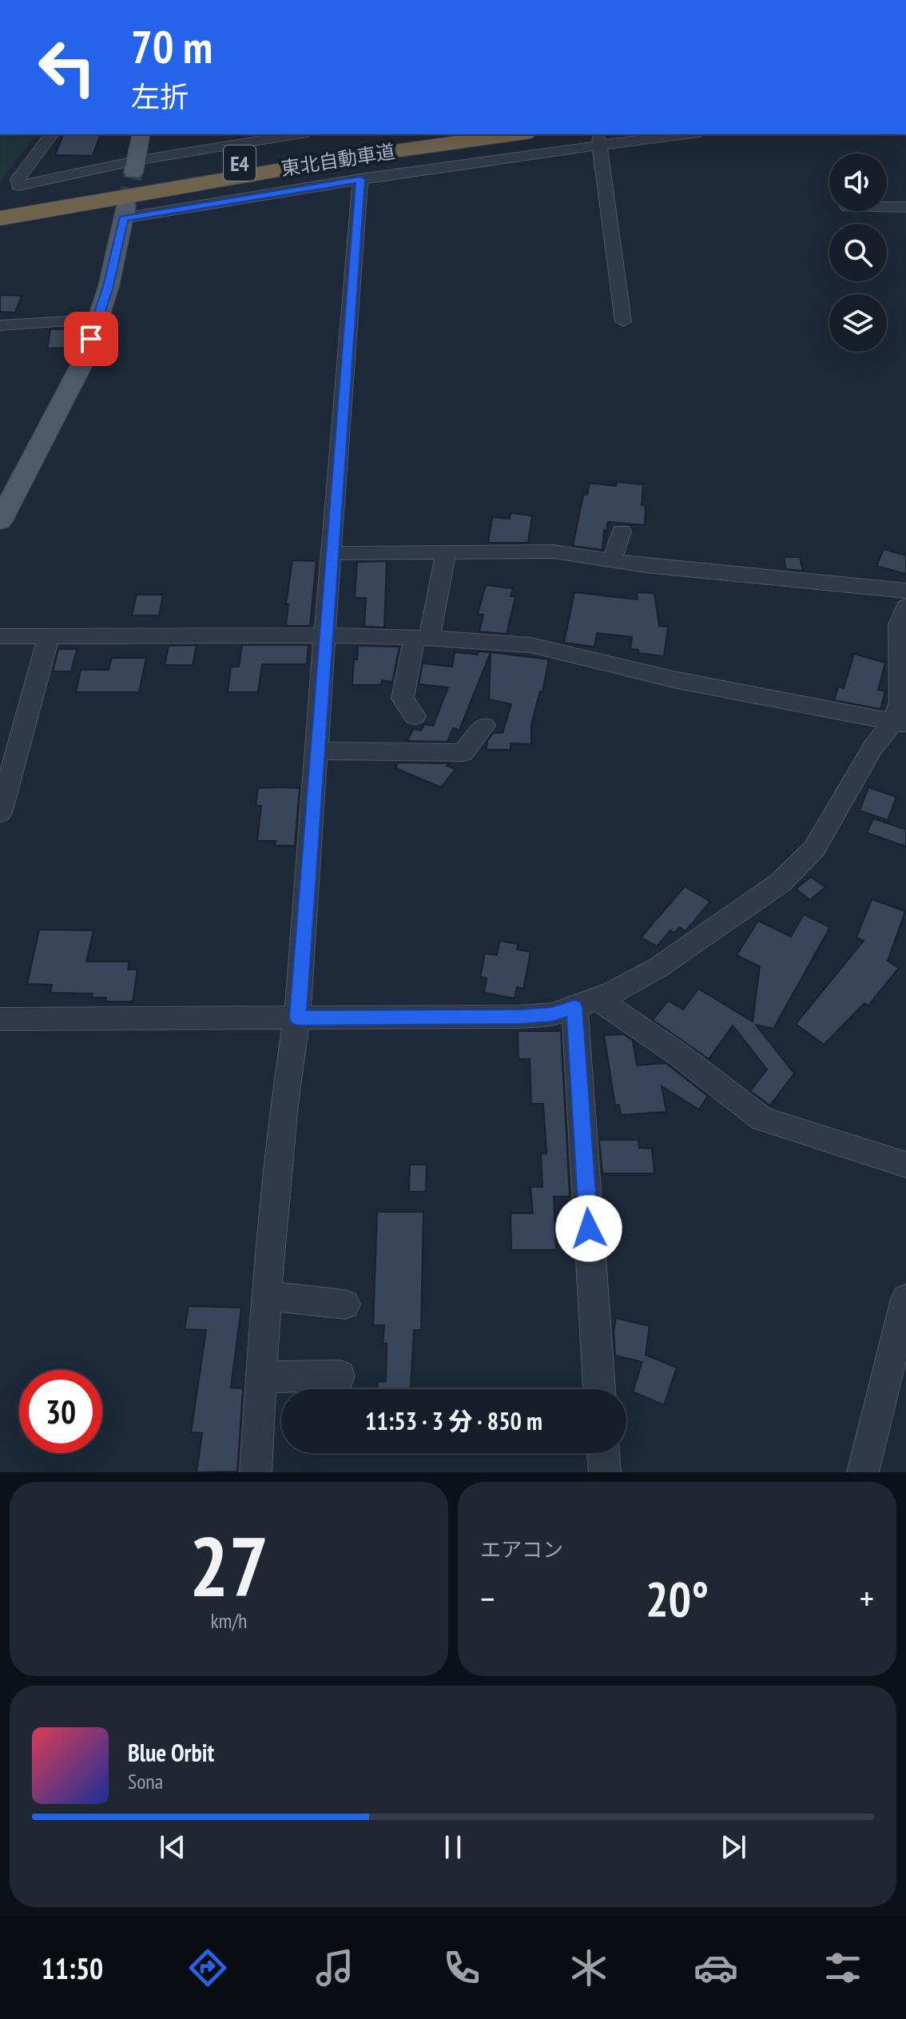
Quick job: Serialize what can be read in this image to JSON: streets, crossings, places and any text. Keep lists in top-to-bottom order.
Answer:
{
  "streets": {
    "highway": ["東北自動車道", "E4"]
  },
  "page": {
    "turn": ["70 m", "左折"],
    "limit": "30",
    "trip": "11:53 · 3 分 · 850 m",
    "tile": [
      ["27", "km/h"],
      "エアコン"
    ],
    "heat": ["−", "20°", "+"],
    "song": ["Blue Orbit", "Sona"],
    "tabs": "11:50"
  }
}
